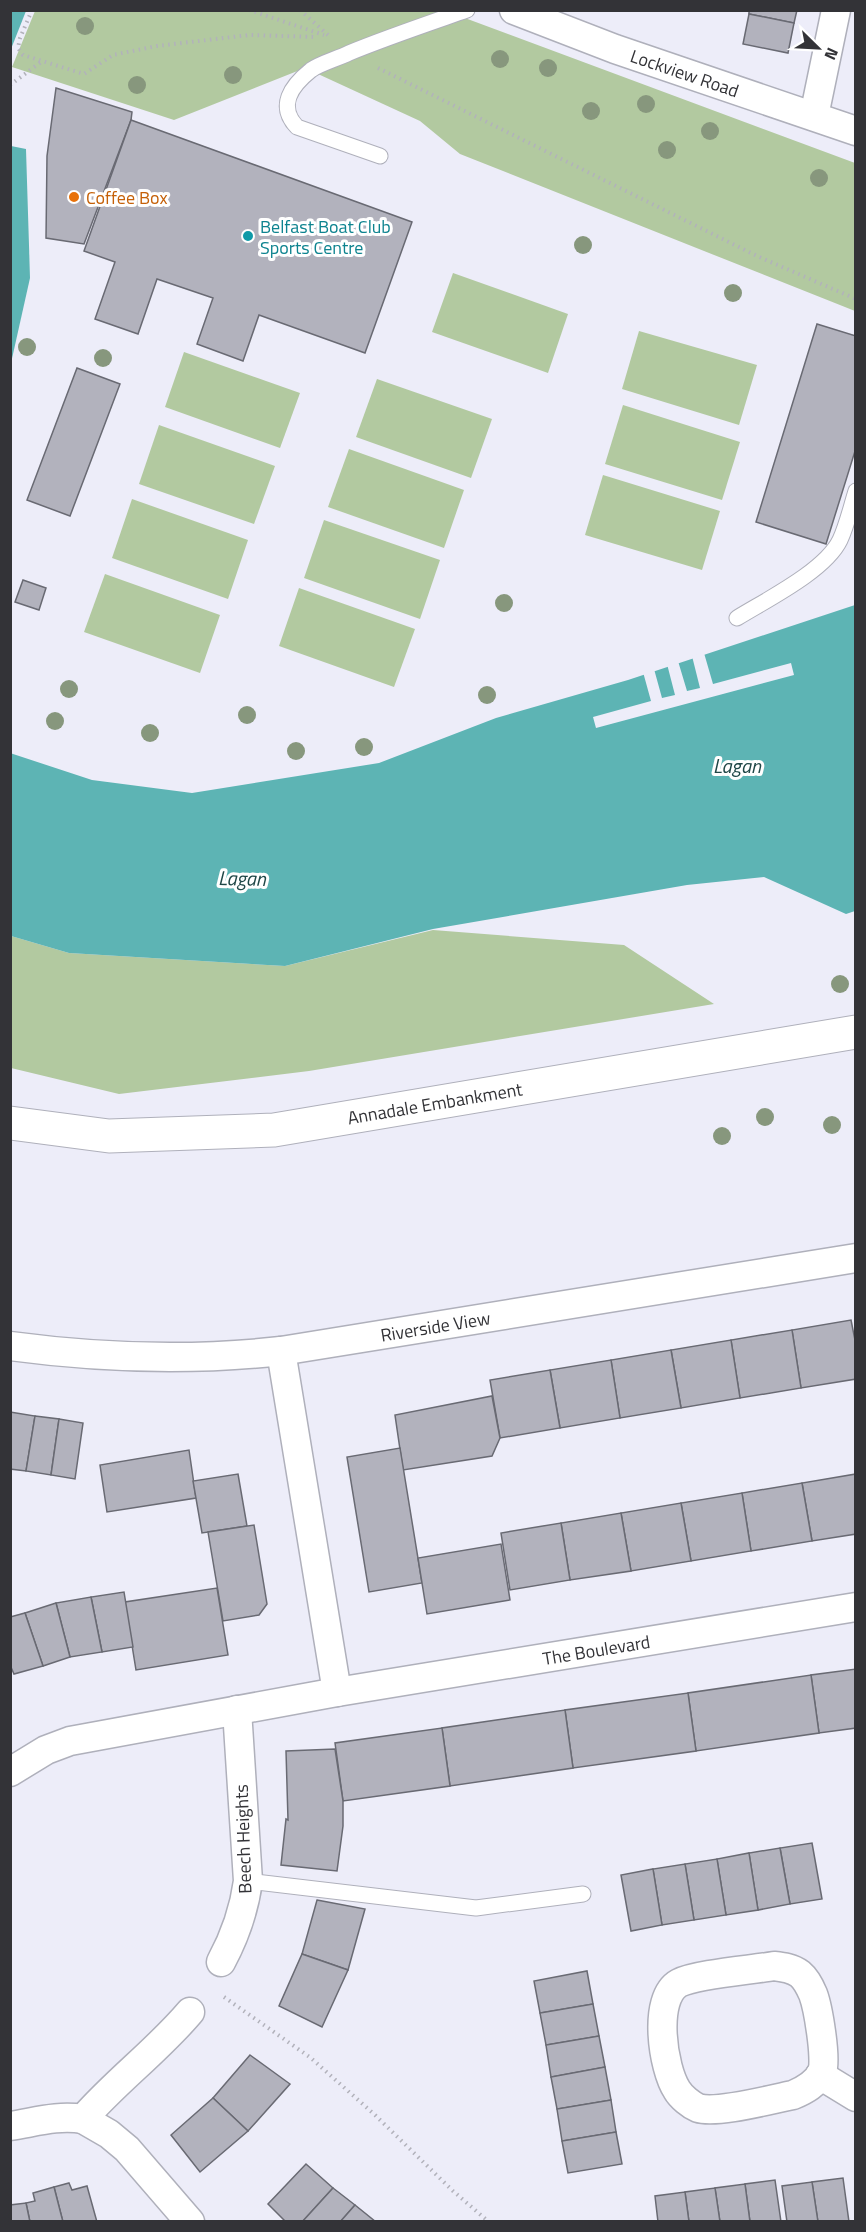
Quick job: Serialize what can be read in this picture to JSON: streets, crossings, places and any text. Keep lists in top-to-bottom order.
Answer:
{
  "streets": {
    "street": [
      "Lockview Road",
      "Annadale Embankment",
      "Riverside View",
      "The Boulevard",
      "Beech Heights"
    ]
  },
  "water": ["Lagan"],
  "places": ["Coffee Box", "Belfast Boat Club Sports Centre"],
  "north": "bottom right"
}
